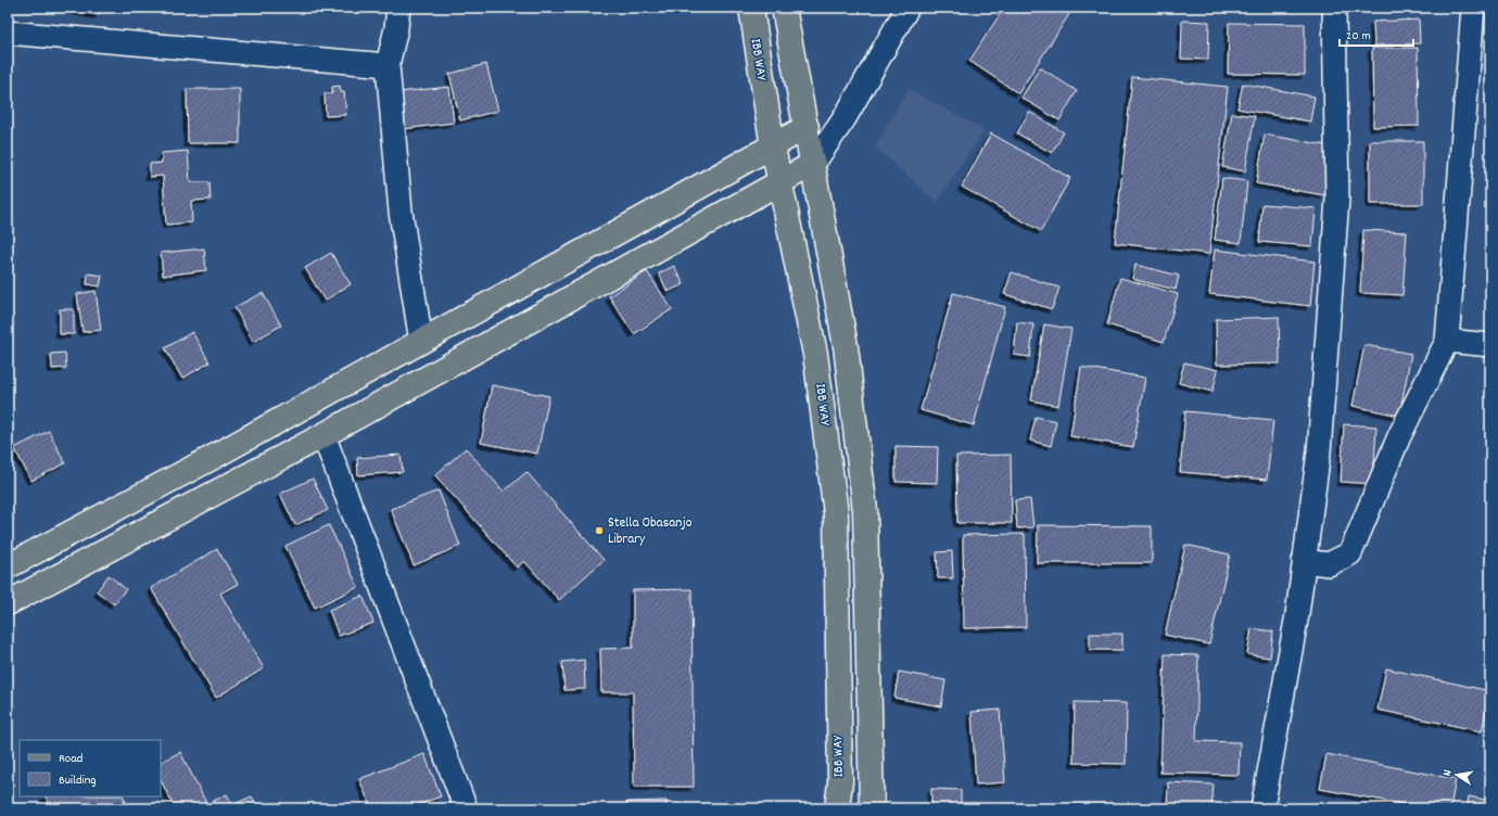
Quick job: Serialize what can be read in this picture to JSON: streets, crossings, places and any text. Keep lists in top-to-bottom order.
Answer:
{
  "streets": {
    "main road": ["IBB WAY"]
  },
  "places": ["Stella Obasanjo Library"],
  "legend": ["Road", "Building"],
  "scale_bar": "20 m",
  "north": "left"
}
